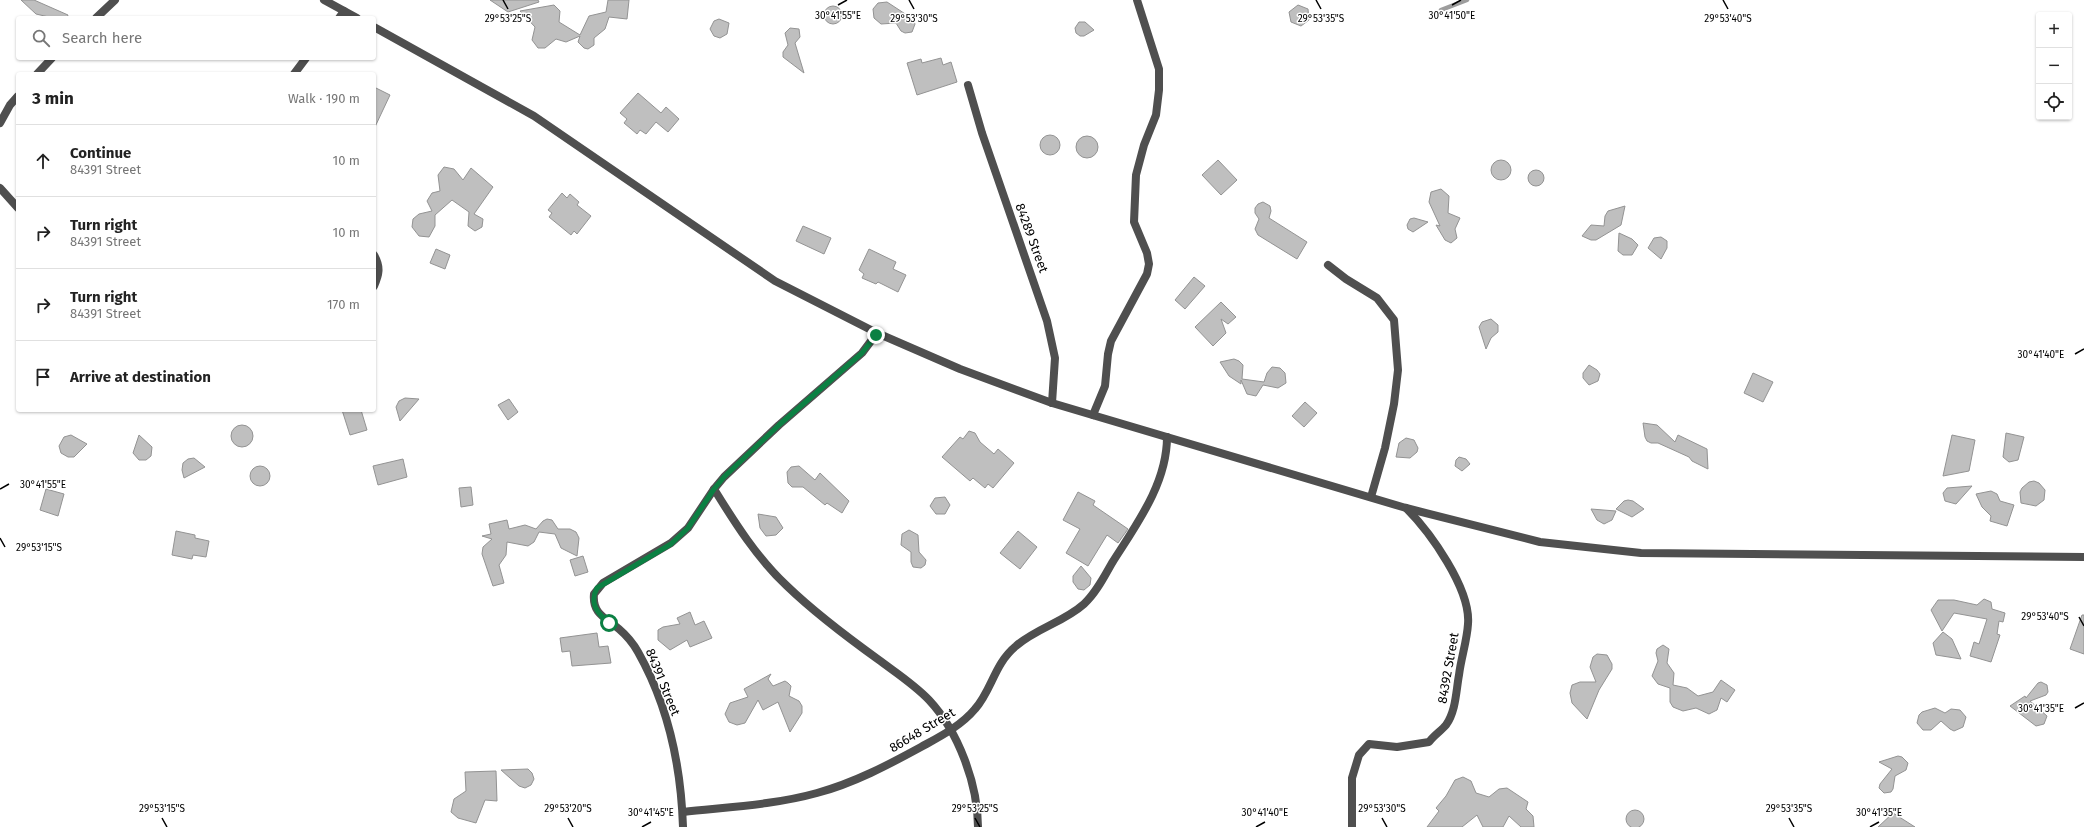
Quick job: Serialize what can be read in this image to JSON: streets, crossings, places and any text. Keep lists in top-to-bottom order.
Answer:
{
  "streets": {
    "street": [
      "84289 Street",
      "84392 Street",
      "84391 Street",
      "86648 Street"
    ]
  },
  "crossings": [
    ["84391 Street", "86648 Street"]
  ],
  "page": {
    "map_buttons": ["+", "−"],
    "search": "Search here",
    "heading": ["3 min", "Walk · 190 m"],
    "list": [
      ["Continue", "84391 Street", "10 m"],
      ["Turn right", "84391 Street", "10 m"],
      ["Turn right", "84391 Street", "170 m"],
      "Arrive at destination"
    ]
  },
  "coordinates": [
    "30°41'55\"E",
    "30°41'50\"E",
    "29°53'25\"S",
    "29°53'35\"S",
    "29°53'40\"S",
    "29°53'30\"S",
    "30°41'40\"E",
    "29°53'15\"S",
    "30°41'35\"E",
    "29°53'20\"S",
    "30°41'45\"E"
  ]
}
